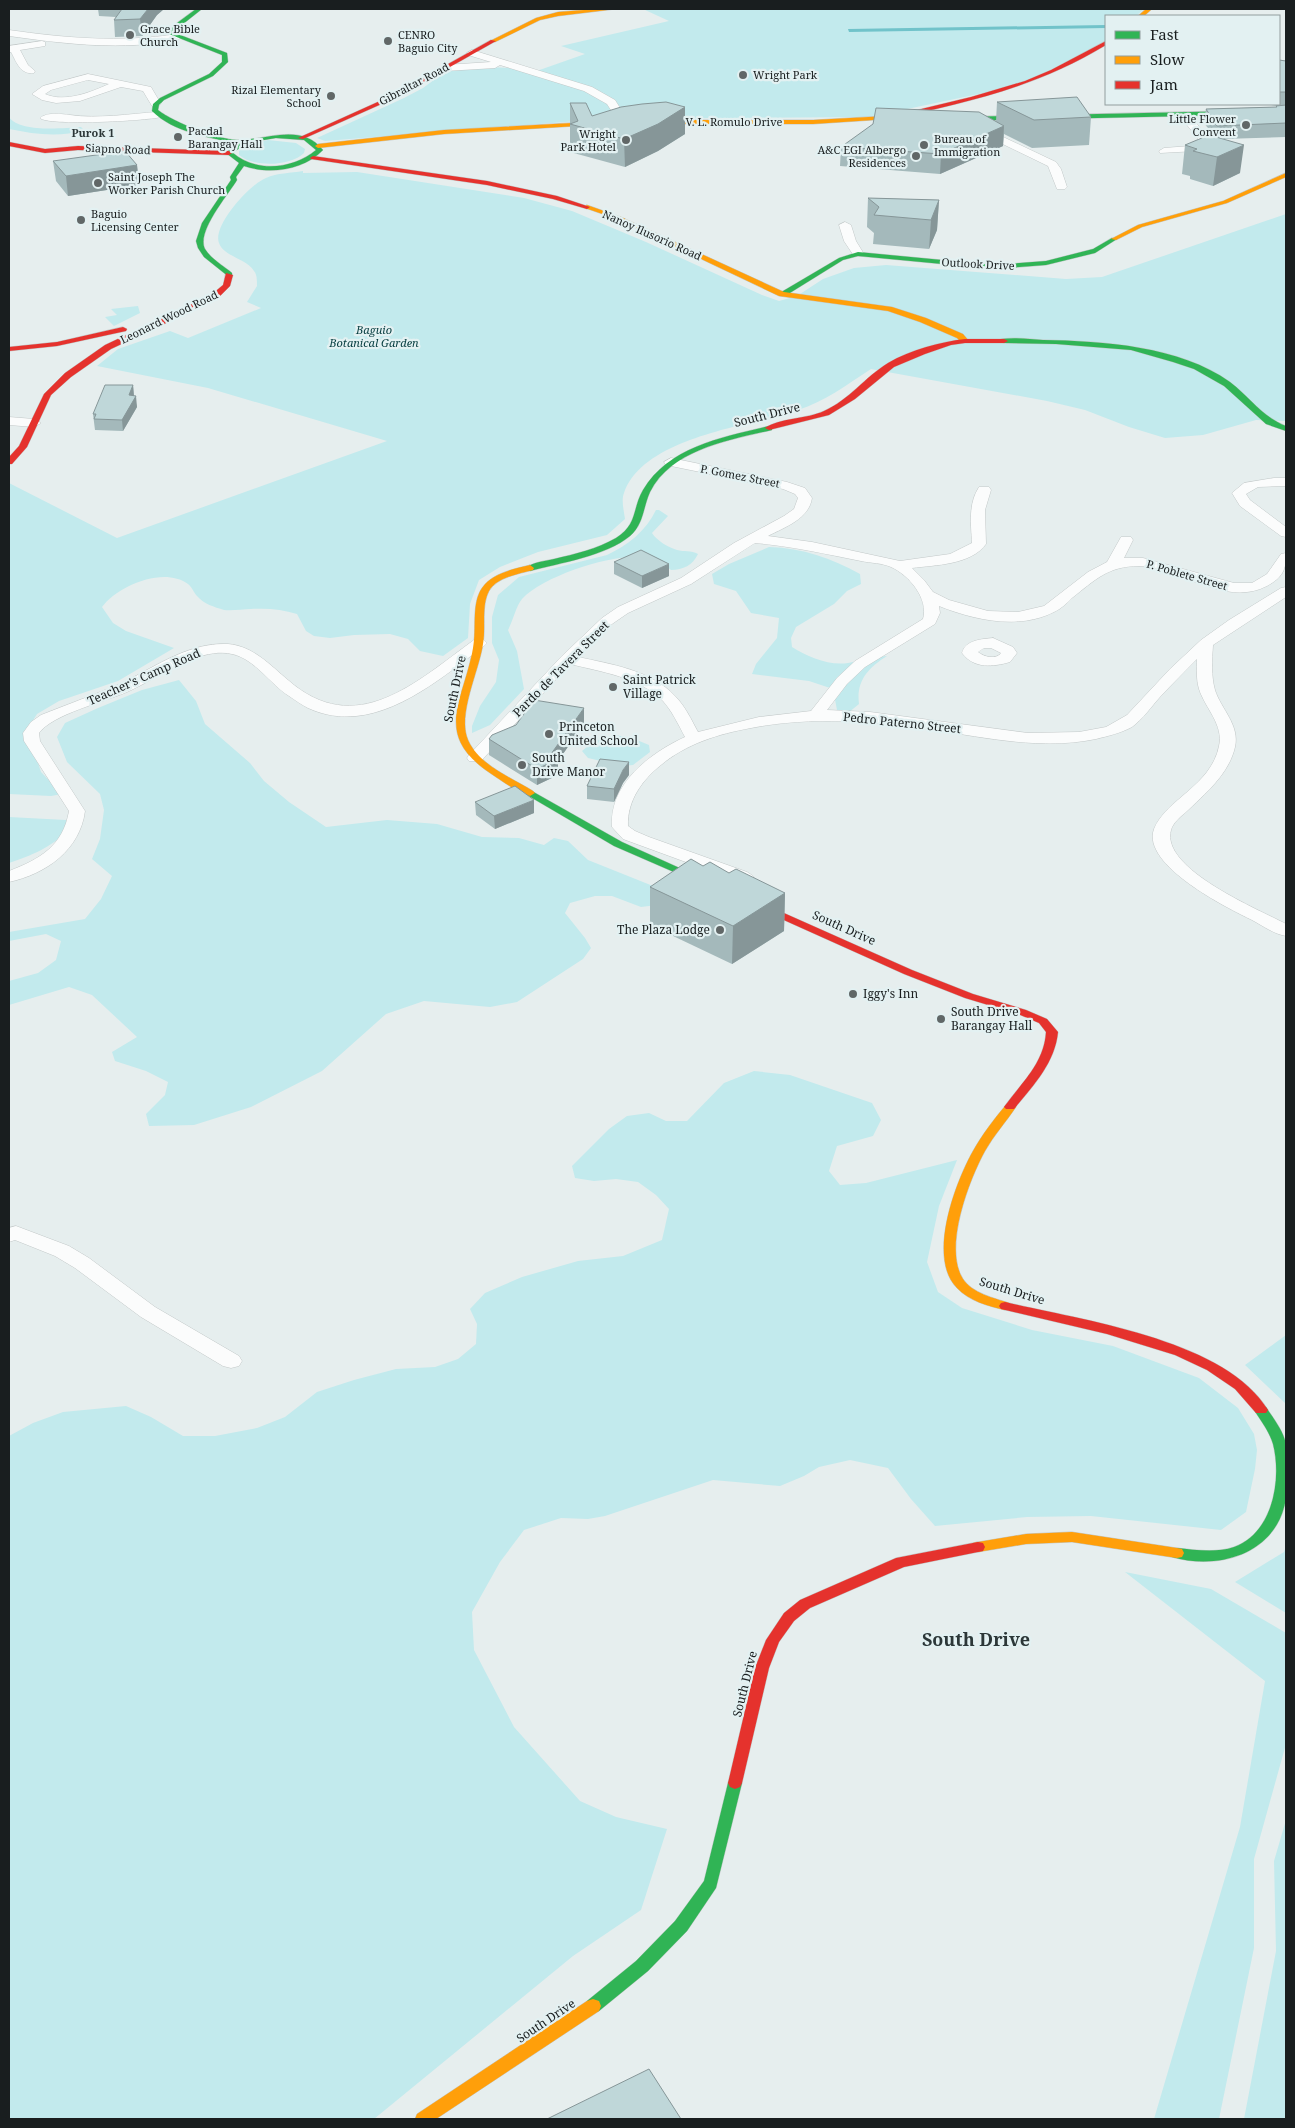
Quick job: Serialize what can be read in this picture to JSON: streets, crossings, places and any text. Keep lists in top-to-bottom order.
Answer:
{
  "streets": {
    "main road": [
      "Gibraltar Road",
      "V. L. Romulo Drive",
      "Siapno Road",
      "Nanoy Ilusorio Road",
      "Outlook Drive",
      "Leonard Wood Road",
      "South Drive"
    ],
    "street": [
      "P. Gomez Street",
      "P. Poblete Street",
      "Pardo de Tavera Street",
      "Teacher's Camp Road",
      "Pedro Paterno Street"
    ]
  },
  "crossings": [
    ["Nanoy Ilusorio Road", "Outlook Drive"],
    ["Nanoy Ilusorio Road", "South Drive"],
    ["South Drive", "P. Gomez Street"],
    ["South Drive", "Pardo de Tavera Street"],
    ["South Drive", "Teacher's Camp Road"],
    ["South Drive", "Pedro Paterno Street"],
    ["P. Gomez Street", "Pardo de Tavera Street"]
  ],
  "districts": ["Purok 1", "South Drive"],
  "parks": ["Baguio Botanical Garden"],
  "places": [
    "Grace Bible Church",
    "CENRO Baguio City",
    "Wright Park",
    "Rizal Elementary School",
    "Little Flower Convent",
    "Pacdal Barangay Hall",
    "Wright Park Hotel",
    "Bureau of Immigration",
    "A&C EGI Albergo Residences",
    "Saint Joseph The Worker Parish Church",
    "Baguio Licensing Center",
    "Saint Patrick Village",
    "Princeton United School",
    "South Drive Manor",
    "The Plaza Lodge",
    "Iggy's Inn",
    "South Drive Barangay Hall"
  ],
  "legend": ["Fast", "Slow", "Jam"]
}
